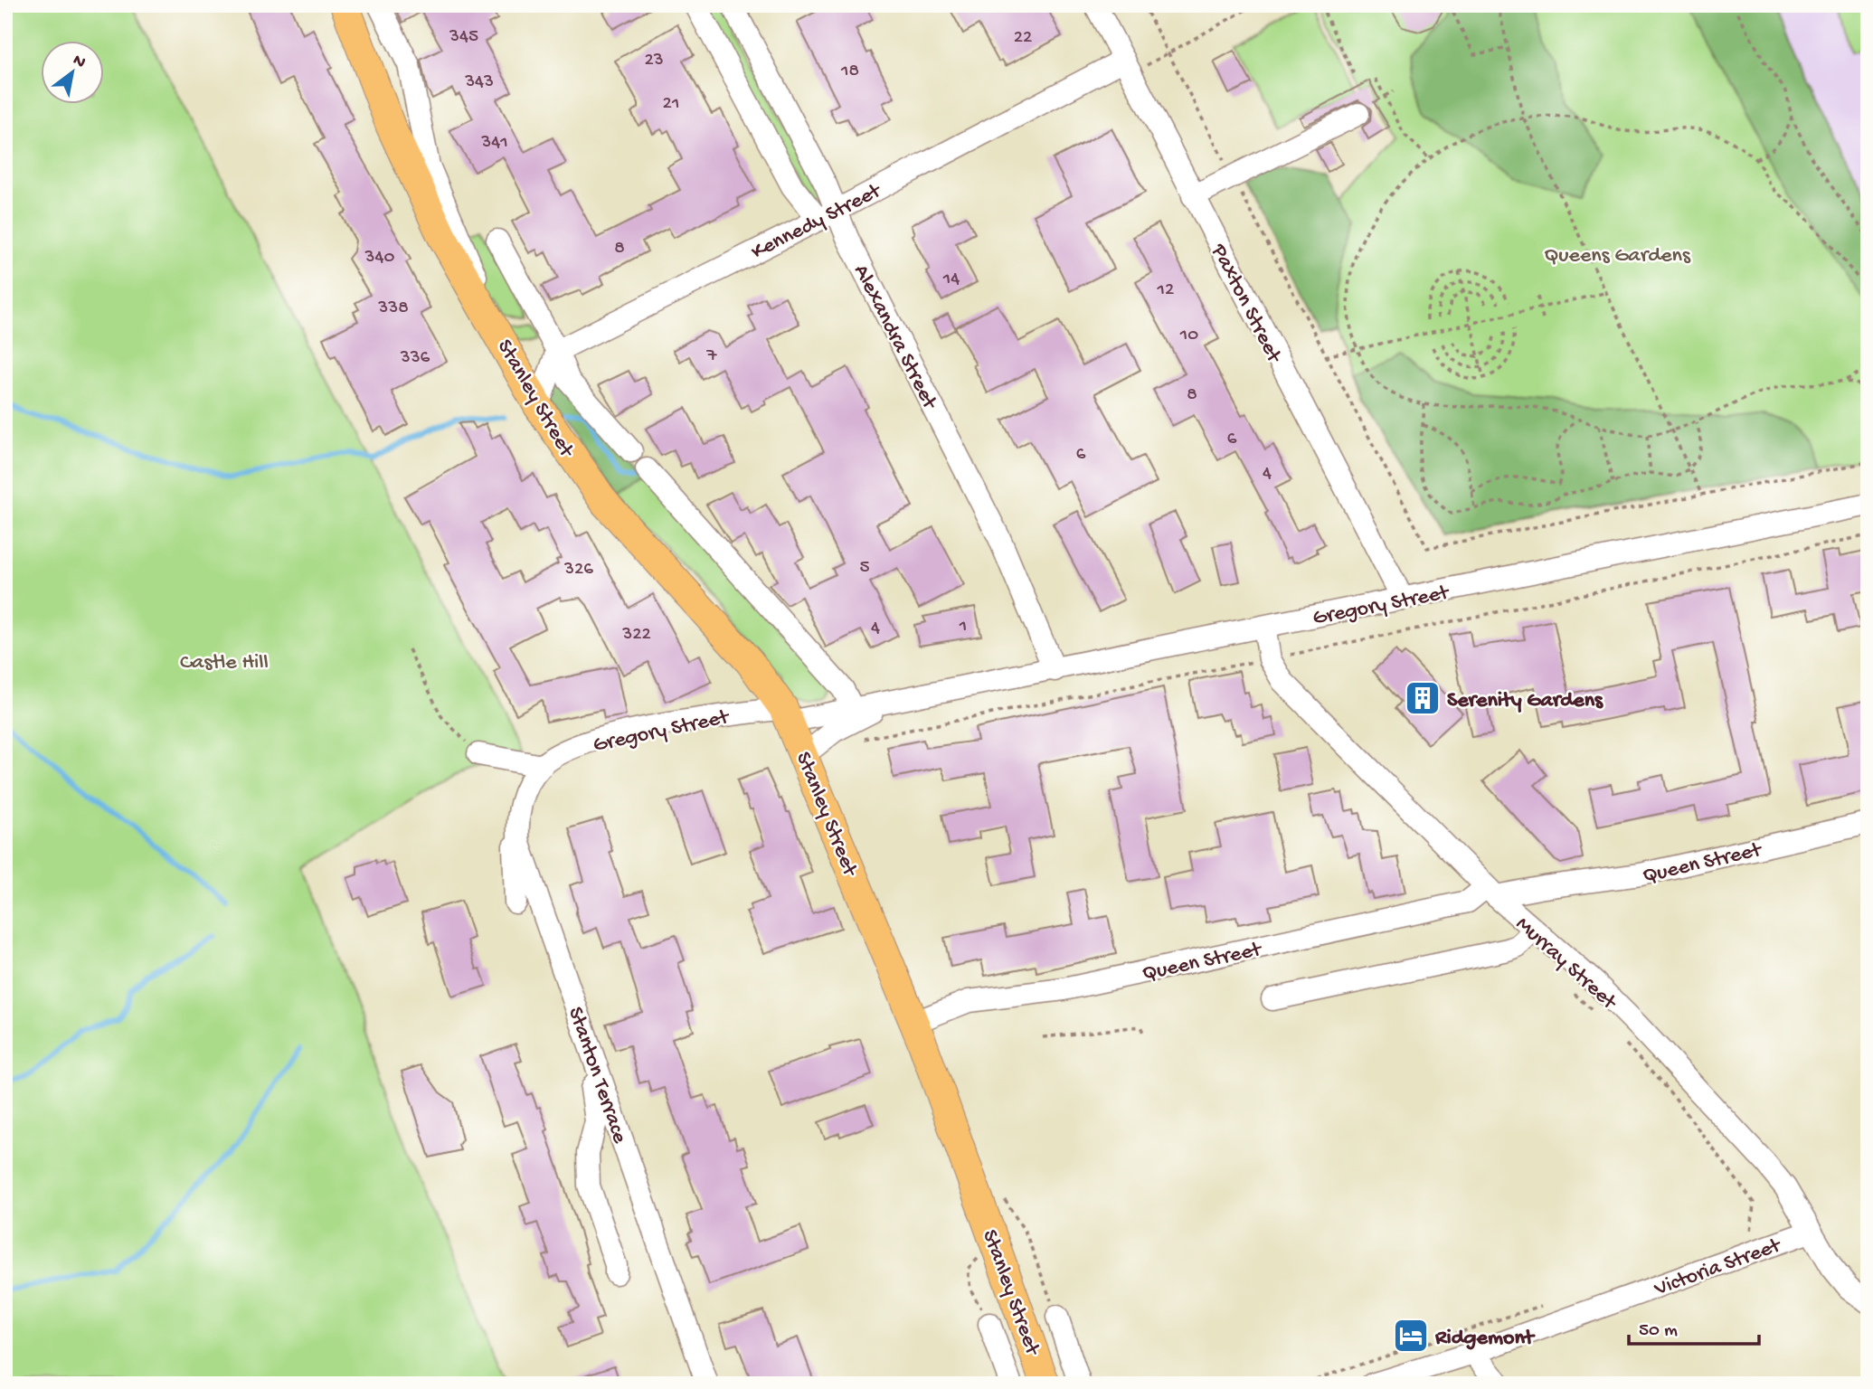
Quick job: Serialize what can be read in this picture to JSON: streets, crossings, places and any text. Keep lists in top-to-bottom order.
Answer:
{
  "streets": {
    "main road": ["Stanley Street"],
    "street": [
      "Kennedy Street",
      "Paxton Street",
      "Alexandra Street",
      "Gregory Street",
      "Queen Street",
      "Murray Street",
      "Stanton Terrace",
      "Victoria Street"
    ]
  },
  "crossings": [
    ["Kennedy Street", "Paxton Street"],
    ["Kennedy Street", "Alexandra Street"],
    ["Paxton Street", "Gregory Street"],
    ["Alexandra Street", "Gregory Street"],
    ["Stanley Street", "Gregory Street"],
    ["Stanley Street", "Queen Street"],
    ["Gregory Street", "Murray Street"],
    ["Gregory Street", "Stanton Terrace"],
    ["Queen Street", "Murray Street"],
    ["Murray Street", "Victoria Street"]
  ],
  "parks": ["Queens Gardens", "Castle Hill"],
  "places": {
    "building": ["Serenity Gardens"],
    "hotel": ["Ridgemont"]
  },
  "house_numbers": [
    "345",
    "22",
    "23",
    "18",
    "343",
    "21",
    "341",
    "8",
    "340",
    "14",
    "12",
    "338",
    "10",
    "7",
    "336",
    "8",
    "6",
    "6",
    "4",
    "5",
    "326",
    "1",
    "4",
    "322"
  ],
  "scale_bar": "50 m",
  "north": "top right"
}
